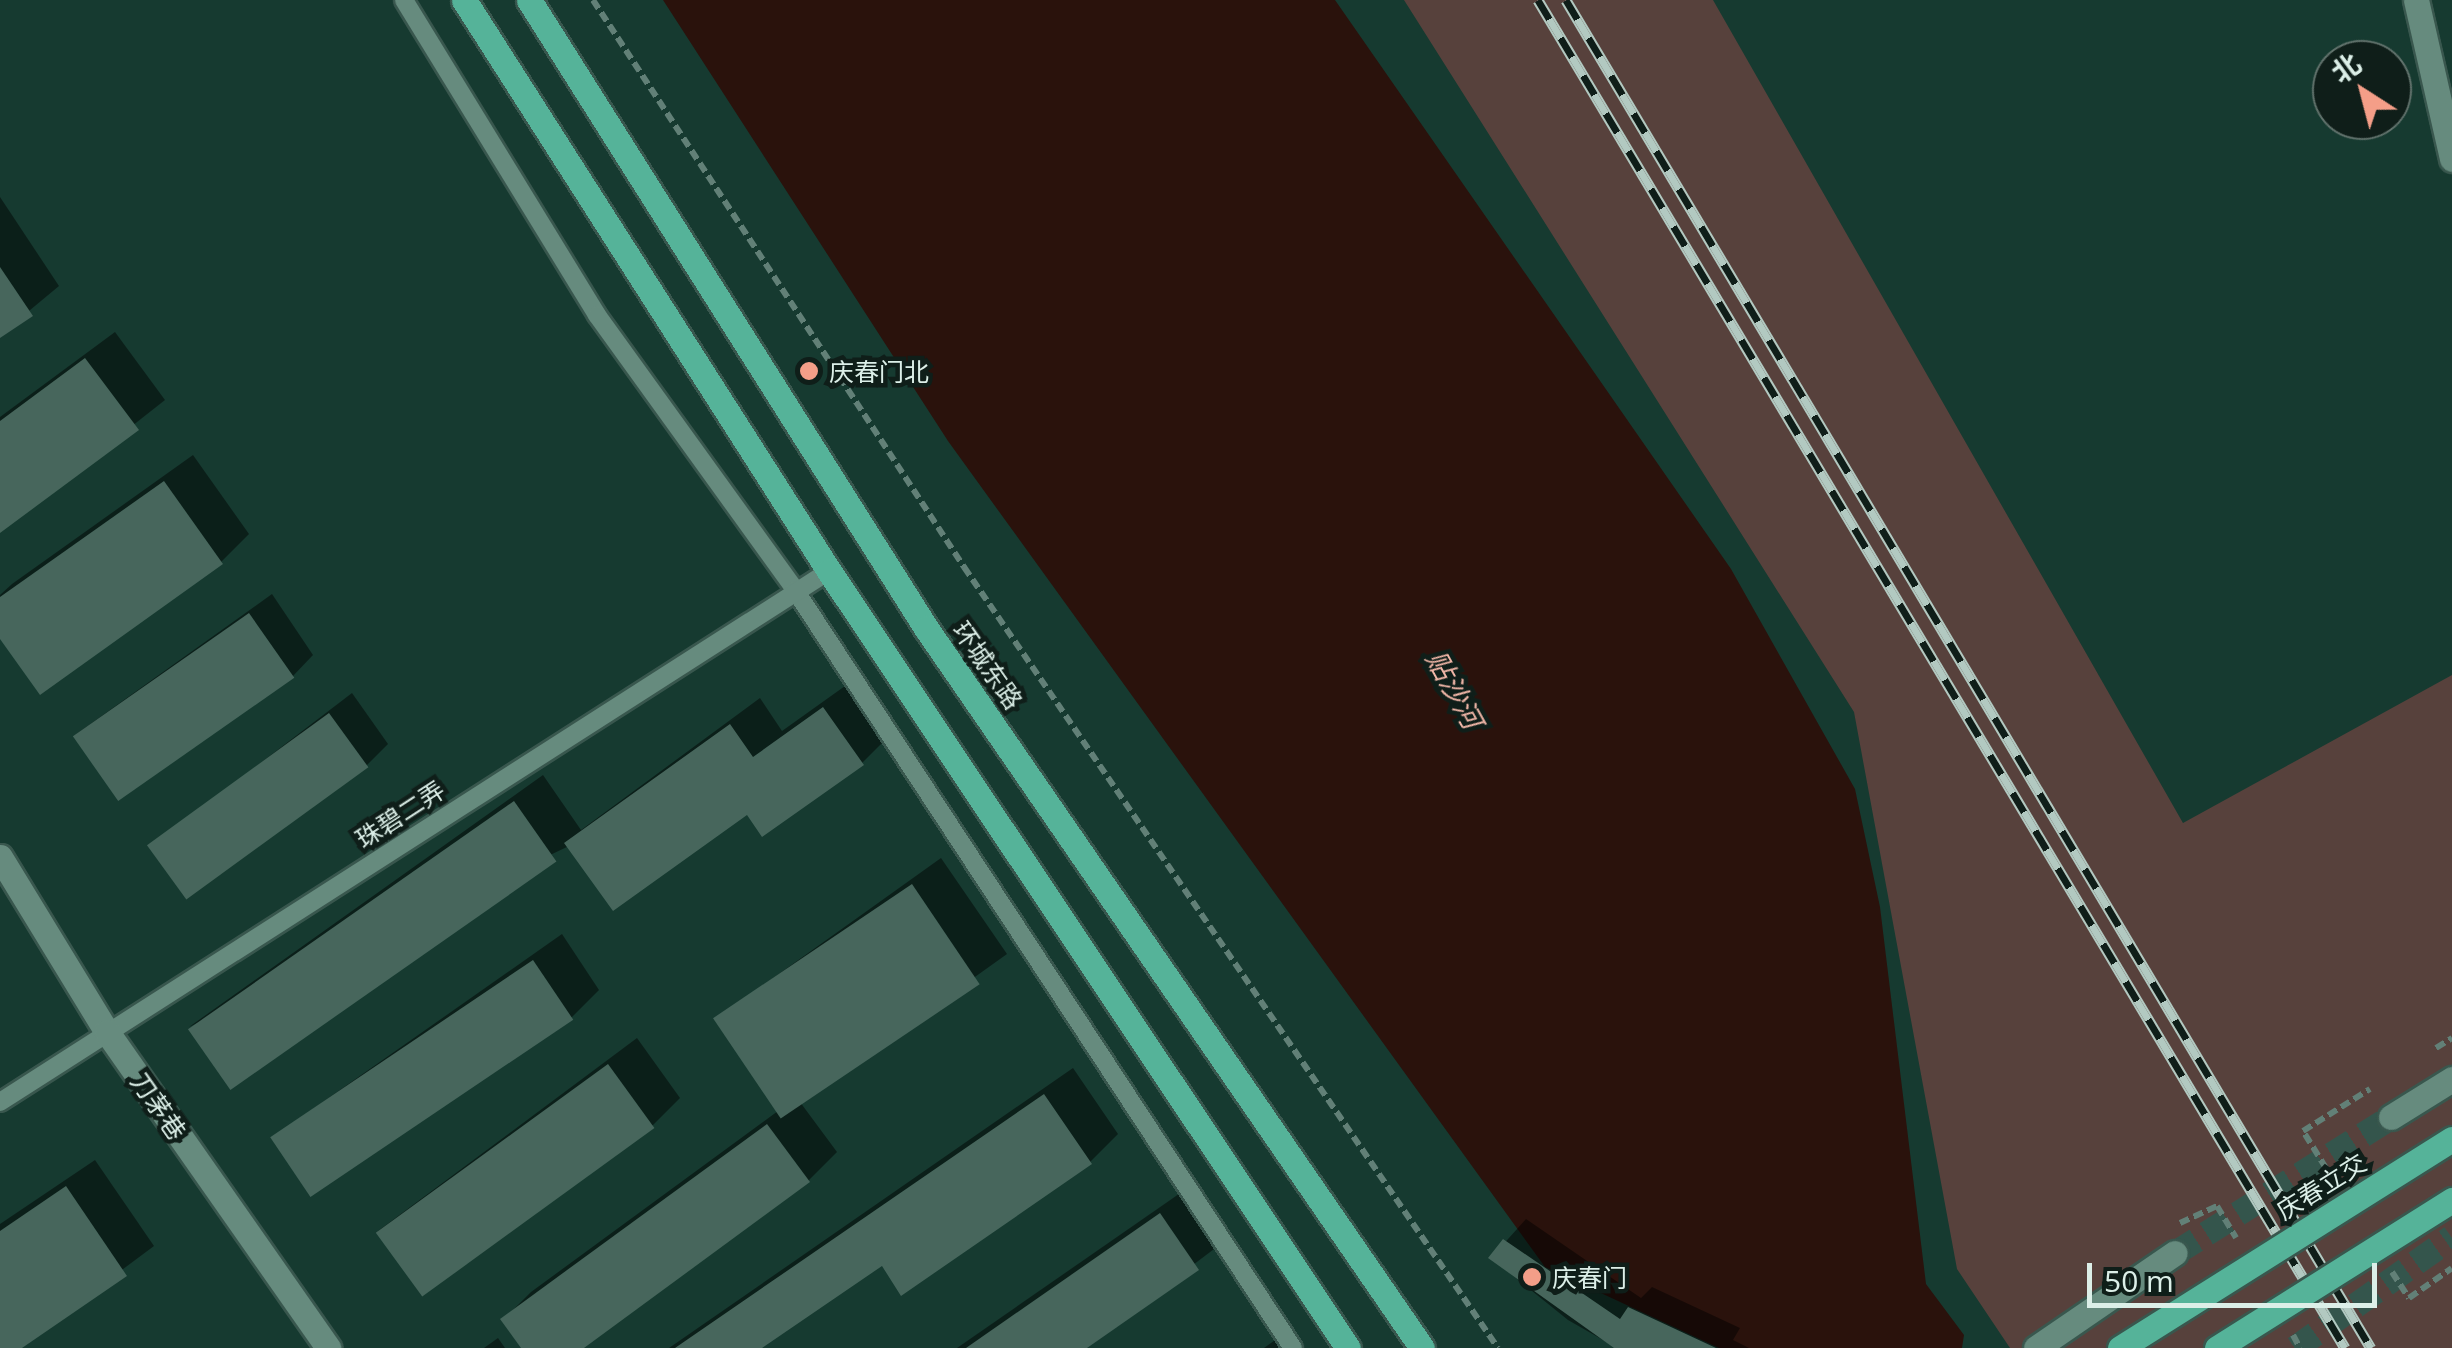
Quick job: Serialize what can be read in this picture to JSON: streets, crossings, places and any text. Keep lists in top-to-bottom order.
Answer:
{
  "streets": {
    "main road": ["环城东路", "庆春立交"],
    "street": ["刀茅巷"],
    "lane": ["珠碧二弄"]
  },
  "crossings": [
    ["珠碧二弄", "刀茅巷"]
  ],
  "water": ["贴沙河"],
  "places": ["庆春门北", "庆春门"],
  "scale_bar": "50 m",
  "north": "top left"
}
